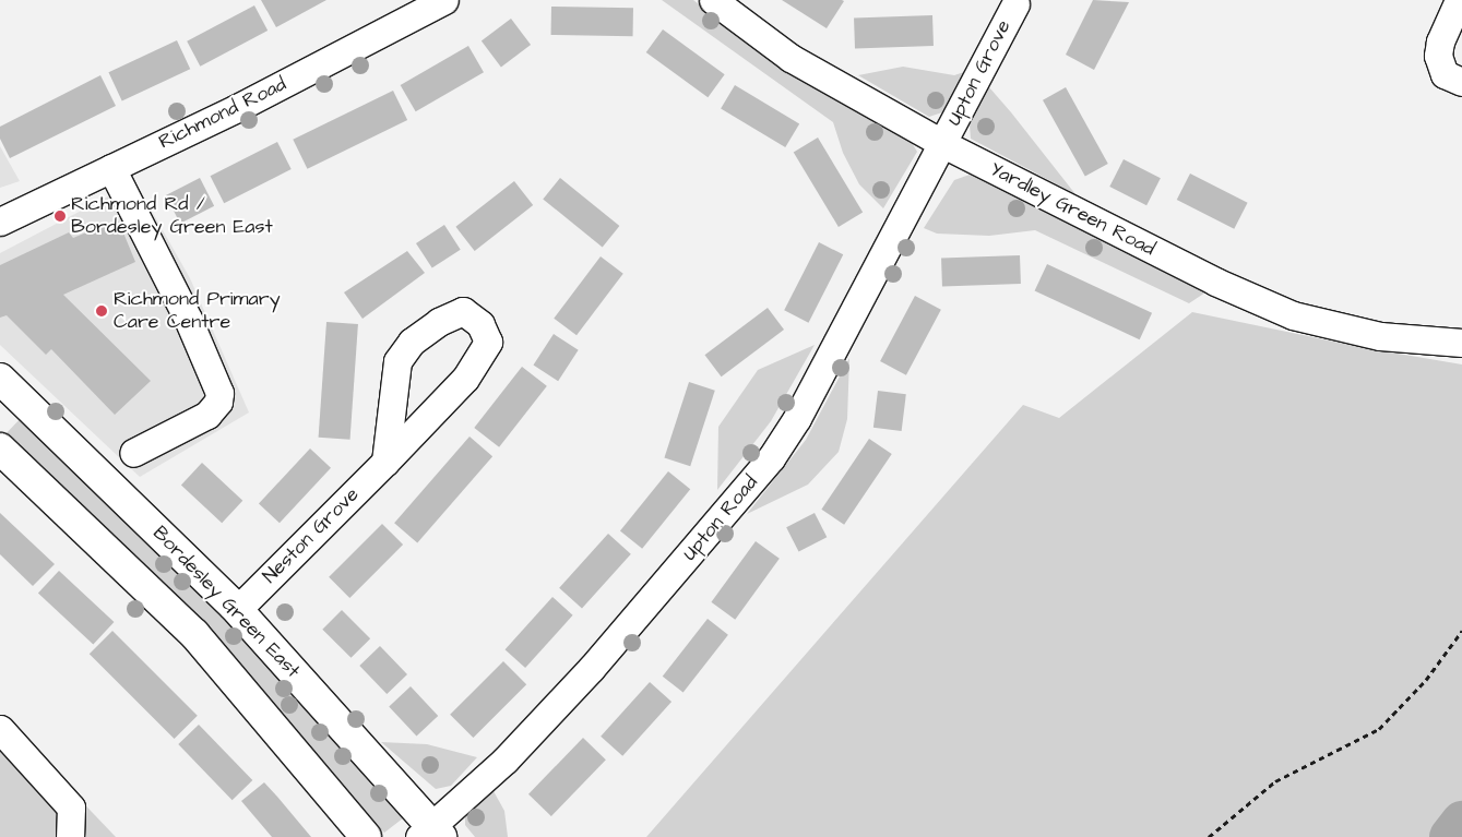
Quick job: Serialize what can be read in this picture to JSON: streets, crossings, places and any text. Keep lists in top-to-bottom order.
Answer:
{
  "streets": {
    "main road": ["Bordesley Green East"],
    "street": [
      "Upton Grove",
      "Richmond Road",
      "Yardley Green Road",
      "Upton Road",
      "Neston Grove"
    ]
  },
  "crossings": [
    ["Upton Grove", "Yardley Green Road"],
    ["Upton Grove", "Upton Road"],
    ["Yardley Green Road", "Upton Road"],
    ["Upton Road", "Bordesley Green East"],
    ["Neston Grove", "Bordesley Green East"]
  ],
  "places": ["Richmond Rd / Bordesley Green East", "Richmond Primary Care Centre"]
}
